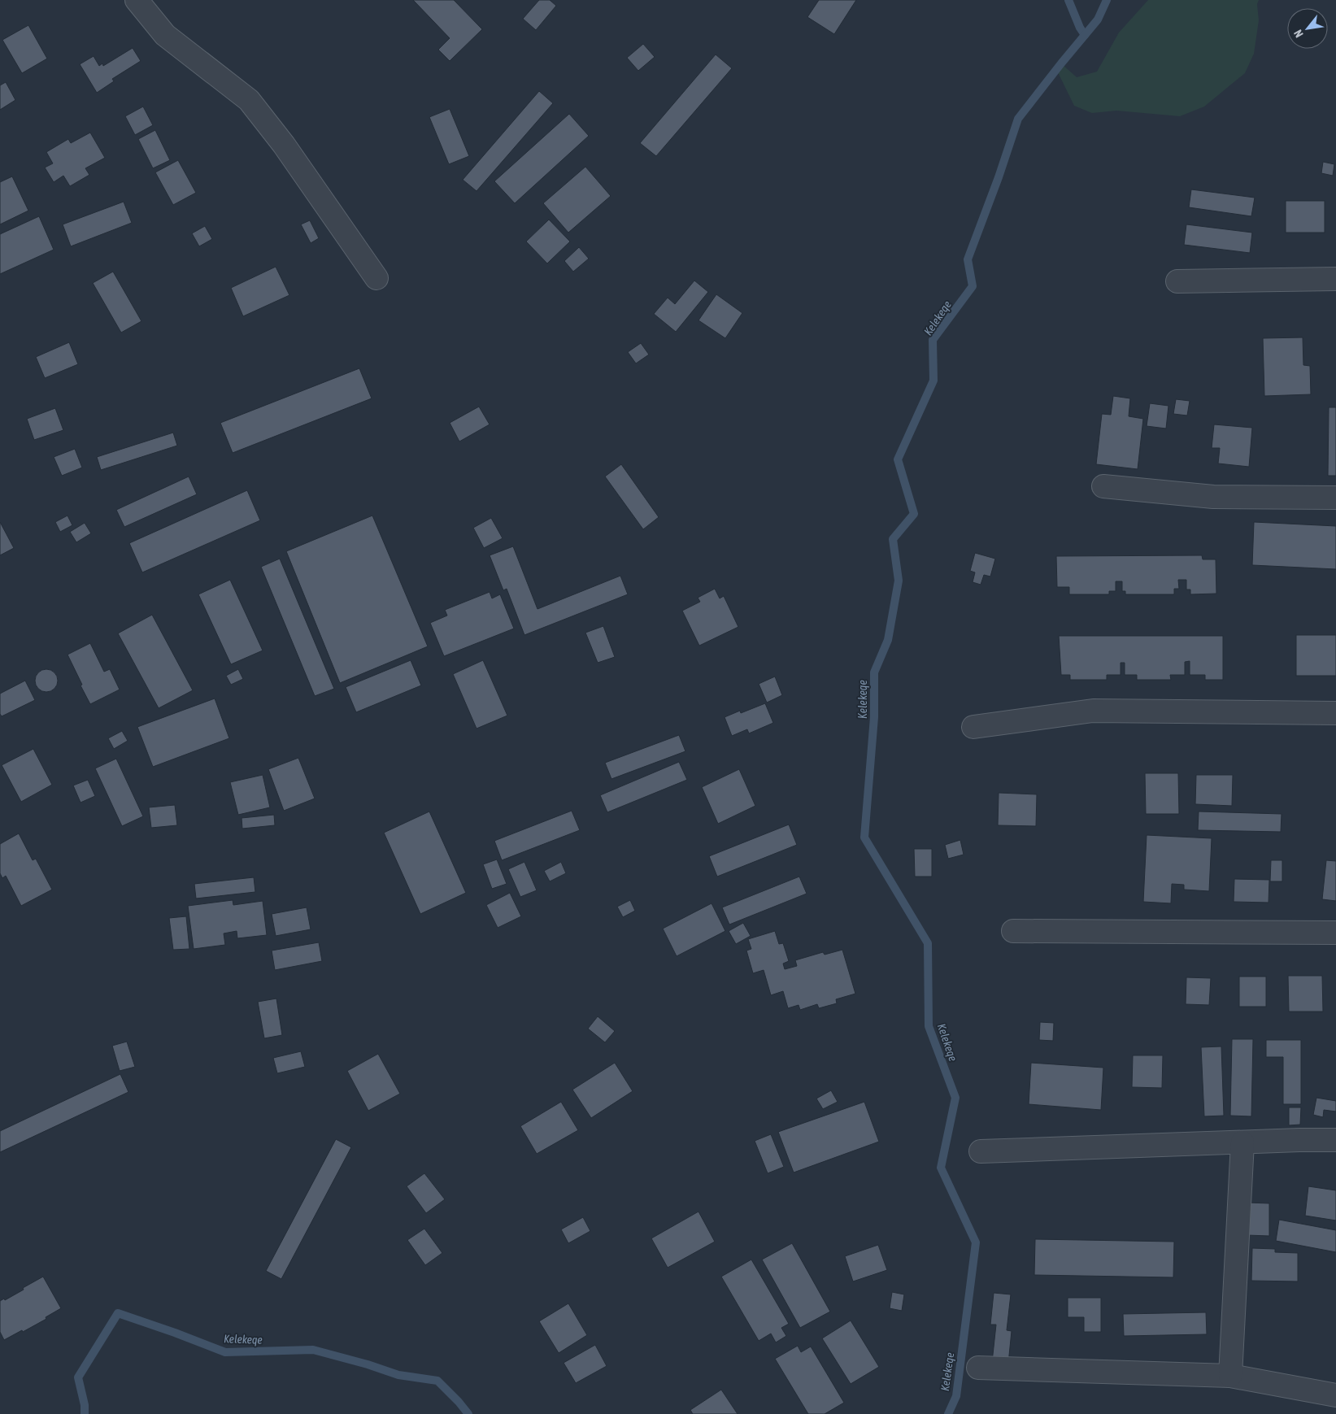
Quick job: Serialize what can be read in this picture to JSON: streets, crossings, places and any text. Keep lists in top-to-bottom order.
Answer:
{
  "water": ["Kelekeqe"],
  "north": "bottom left"
}
